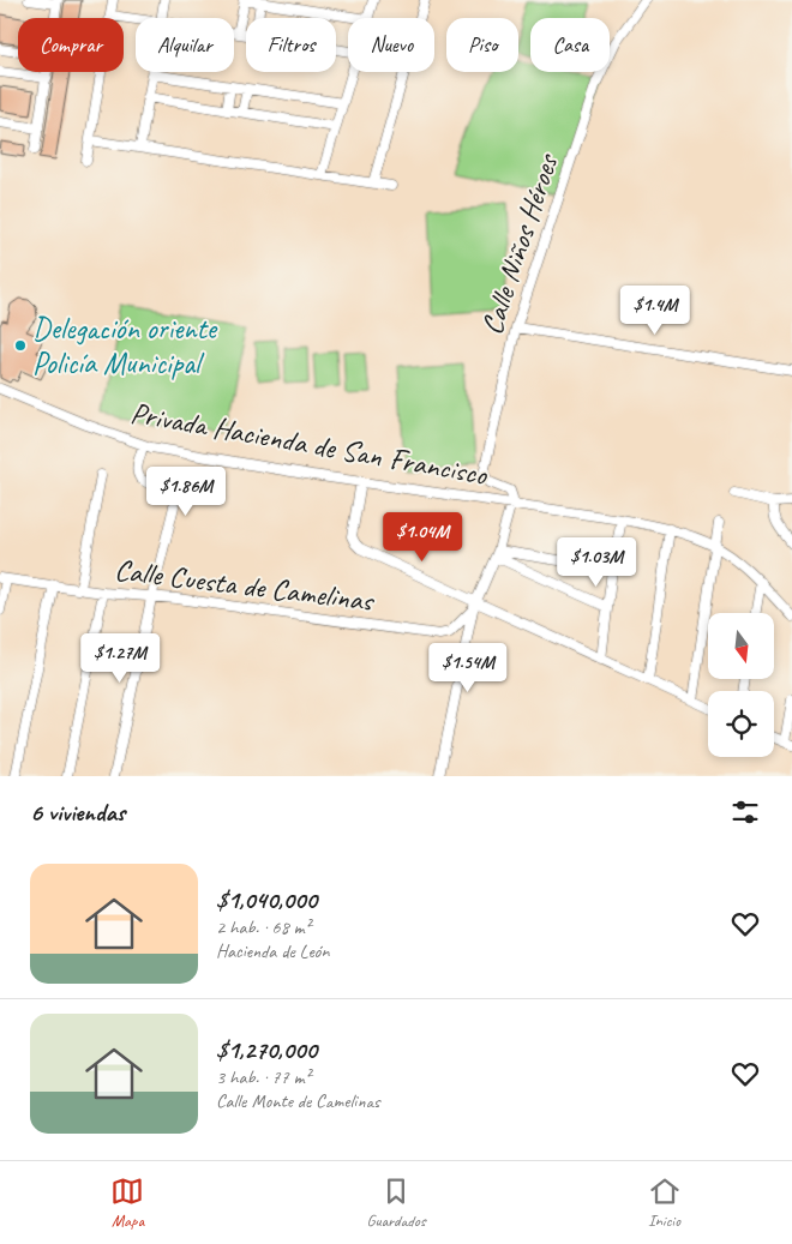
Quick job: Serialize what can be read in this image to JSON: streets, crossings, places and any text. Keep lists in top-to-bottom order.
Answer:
{
  "streets": {
    "street": ["Calle Niños Héroes", "Privada Hacienda de San Francisco", "Calle Cuesta de Camelinas"]
  },
  "crossings": [
    ["Calle Niños Héroes", "Privada Hacienda de San Francisco"]
  ],
  "places": ["Delegación oriente Policía Municipal"],
  "north": "bottom",
  "page": {
    "chip": [
      "Comprar",
      "Alquilar",
      "Filtros",
      "Nuevo",
      "Piso",
      "Casa"
    ],
    "price": [
      "$1.4M",
      "$1.86M",
      "$1.04M",
      "$1.03M",
      "$1.27M",
      "$1.54M"
    ],
    "heading": "6 viviendas",
    "list": [
      {
        "name": "$1,040,000",
        "note": "2 hab. · 68 m² · Hacienda de León"
      },
      {
        "name": "$1,270,000",
        "note": "3 hab. · 77 m² · Calle Monte de Camelinas"
      }
    ],
    "tabs": ["Mapa", "Guardados", "Inicio"]
  }
}
